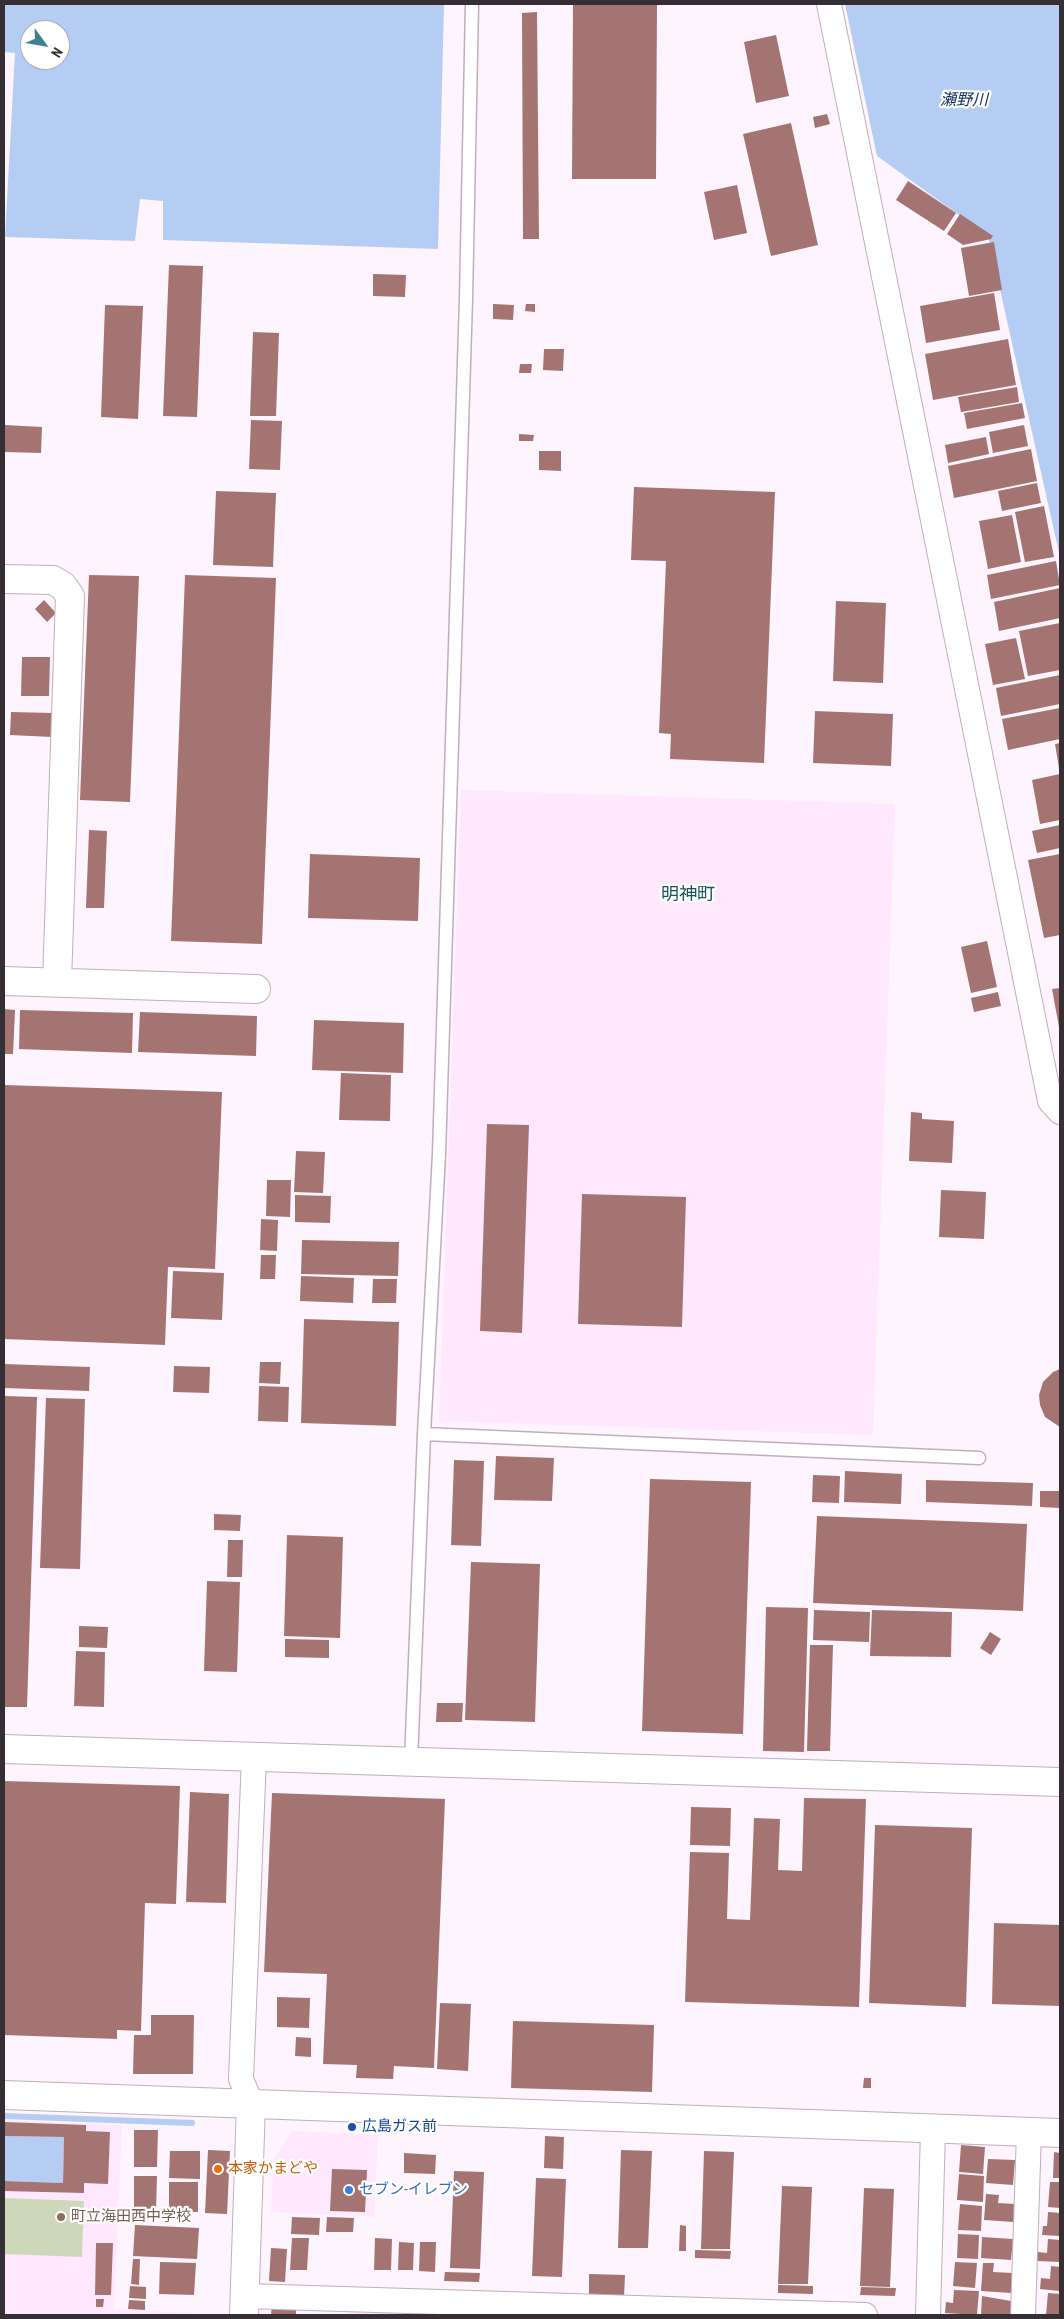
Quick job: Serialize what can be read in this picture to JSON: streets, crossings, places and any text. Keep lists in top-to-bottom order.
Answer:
{
  "districts": ["明神町"],
  "water": ["瀬野川"],
  "places": [
    "広島ガス前",
    "本家かまどや",
    "セブン-イレブン",
    "町立海田西中学校"
  ],
  "north": "bottom right"
}
